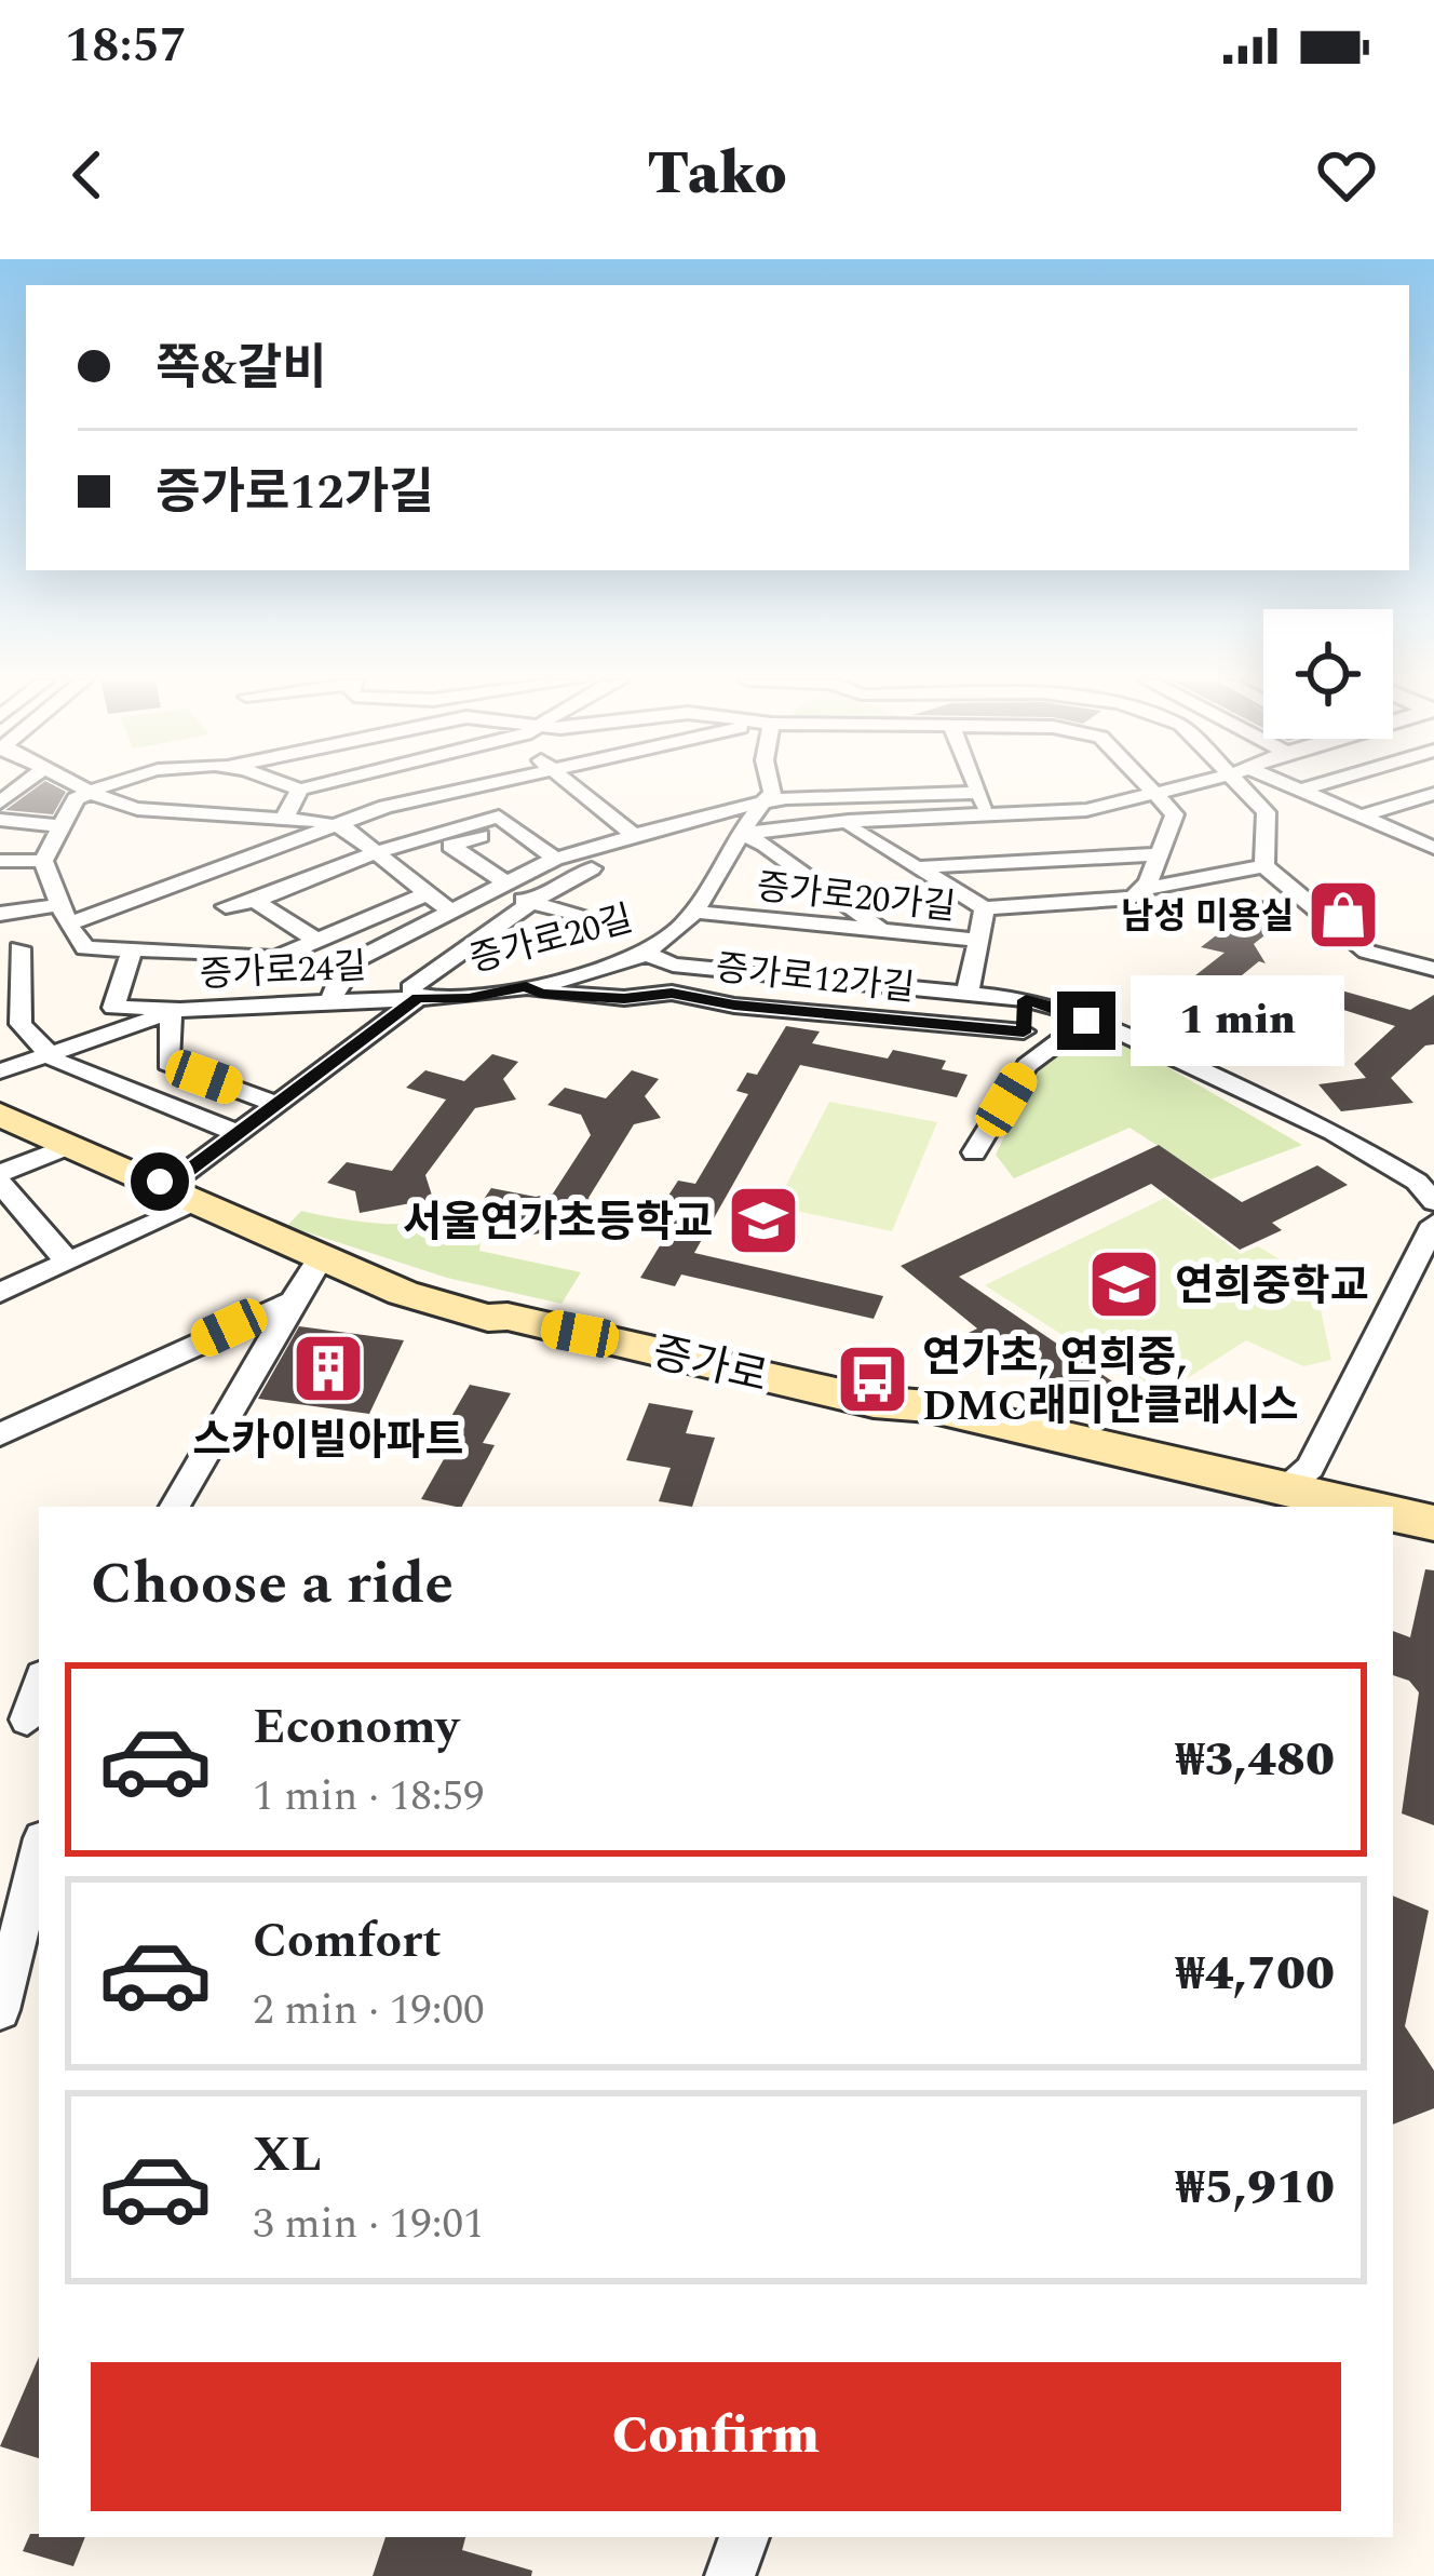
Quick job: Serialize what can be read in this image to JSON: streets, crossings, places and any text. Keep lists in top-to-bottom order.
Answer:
{
  "streets": {
    "main road": ["증가로"],
    "street": [
      "증가로20가길",
      "증가로20길",
      "증가로24길",
      "증가로12가길"
    ]
  },
  "crossings": [
    ["증가로20가길", "증가로20길"],
    ["증가로20가길", "증가로12가길"],
    ["증가로20길", "증가로24길"],
    ["증가로20길", "증가로12가길"],
    ["증가로20길", "증가로"]
  ],
  "places": {
    "shop": ["남성 미용실"],
    "school or university": ["서울연가초등학교", "연희중학교"],
    "building": ["스카이빌아파트"],
    "bus stop": ["연가초, 연희중, DMC래미안클래시스"]
  },
  "page": {
    "status": "18:57",
    "header": "Tako",
    "banner": ["쪽&갈비", "증가로12가길"],
    "bubble": "1 min",
    "heading": "Choose a ride",
    "list": [
      {
        "name": "Economy",
        "note": "1 min · 18:59",
        "value": "₩3,480"
      },
      {
        "name": "Comfort",
        "note": "2 min · 19:00",
        "value": "₩4,700"
      },
      {
        "name": "XL",
        "note": "3 min · 19:01",
        "value": "₩5,910"
      }
    ],
    "buttons": "Confirm"
  }
}
